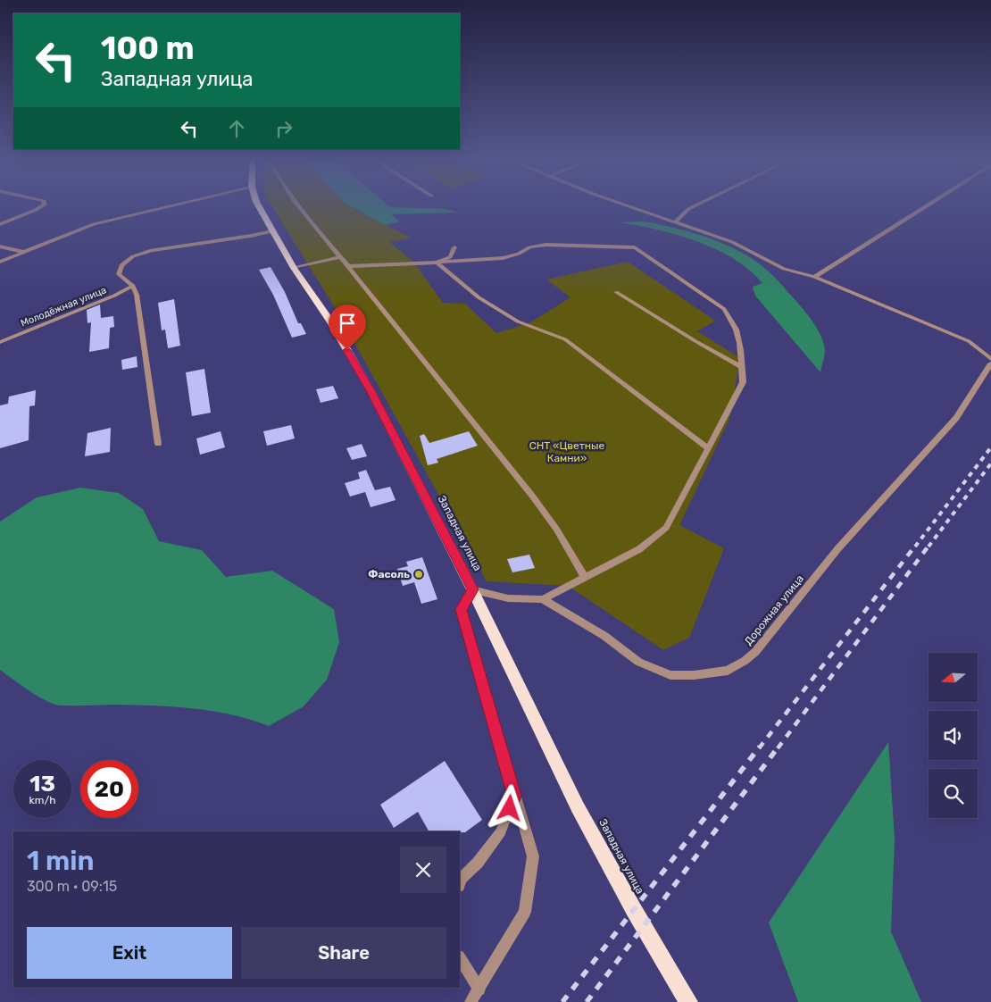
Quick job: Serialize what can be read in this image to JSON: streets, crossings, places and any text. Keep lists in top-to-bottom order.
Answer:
{
  "streets": {
    "main road": ["Западная улица"],
    "street": ["Молодёжная улица", "Дорожная улица"]
  },
  "crossings": [
    ["Западная улица", "Дорожная улица"]
  ],
  "parks": ["СНТ «Цветные Камни»"],
  "places": ["Фасоль"],
  "north": "left",
  "page": {
    "turn": ["100 m", "Западная улица"],
    "speed": "13 km/h",
    "limit": "20",
    "heading": ["1 min", "300 m · 09:15"],
    "buttons": ["Exit", "Share"]
  }
}
